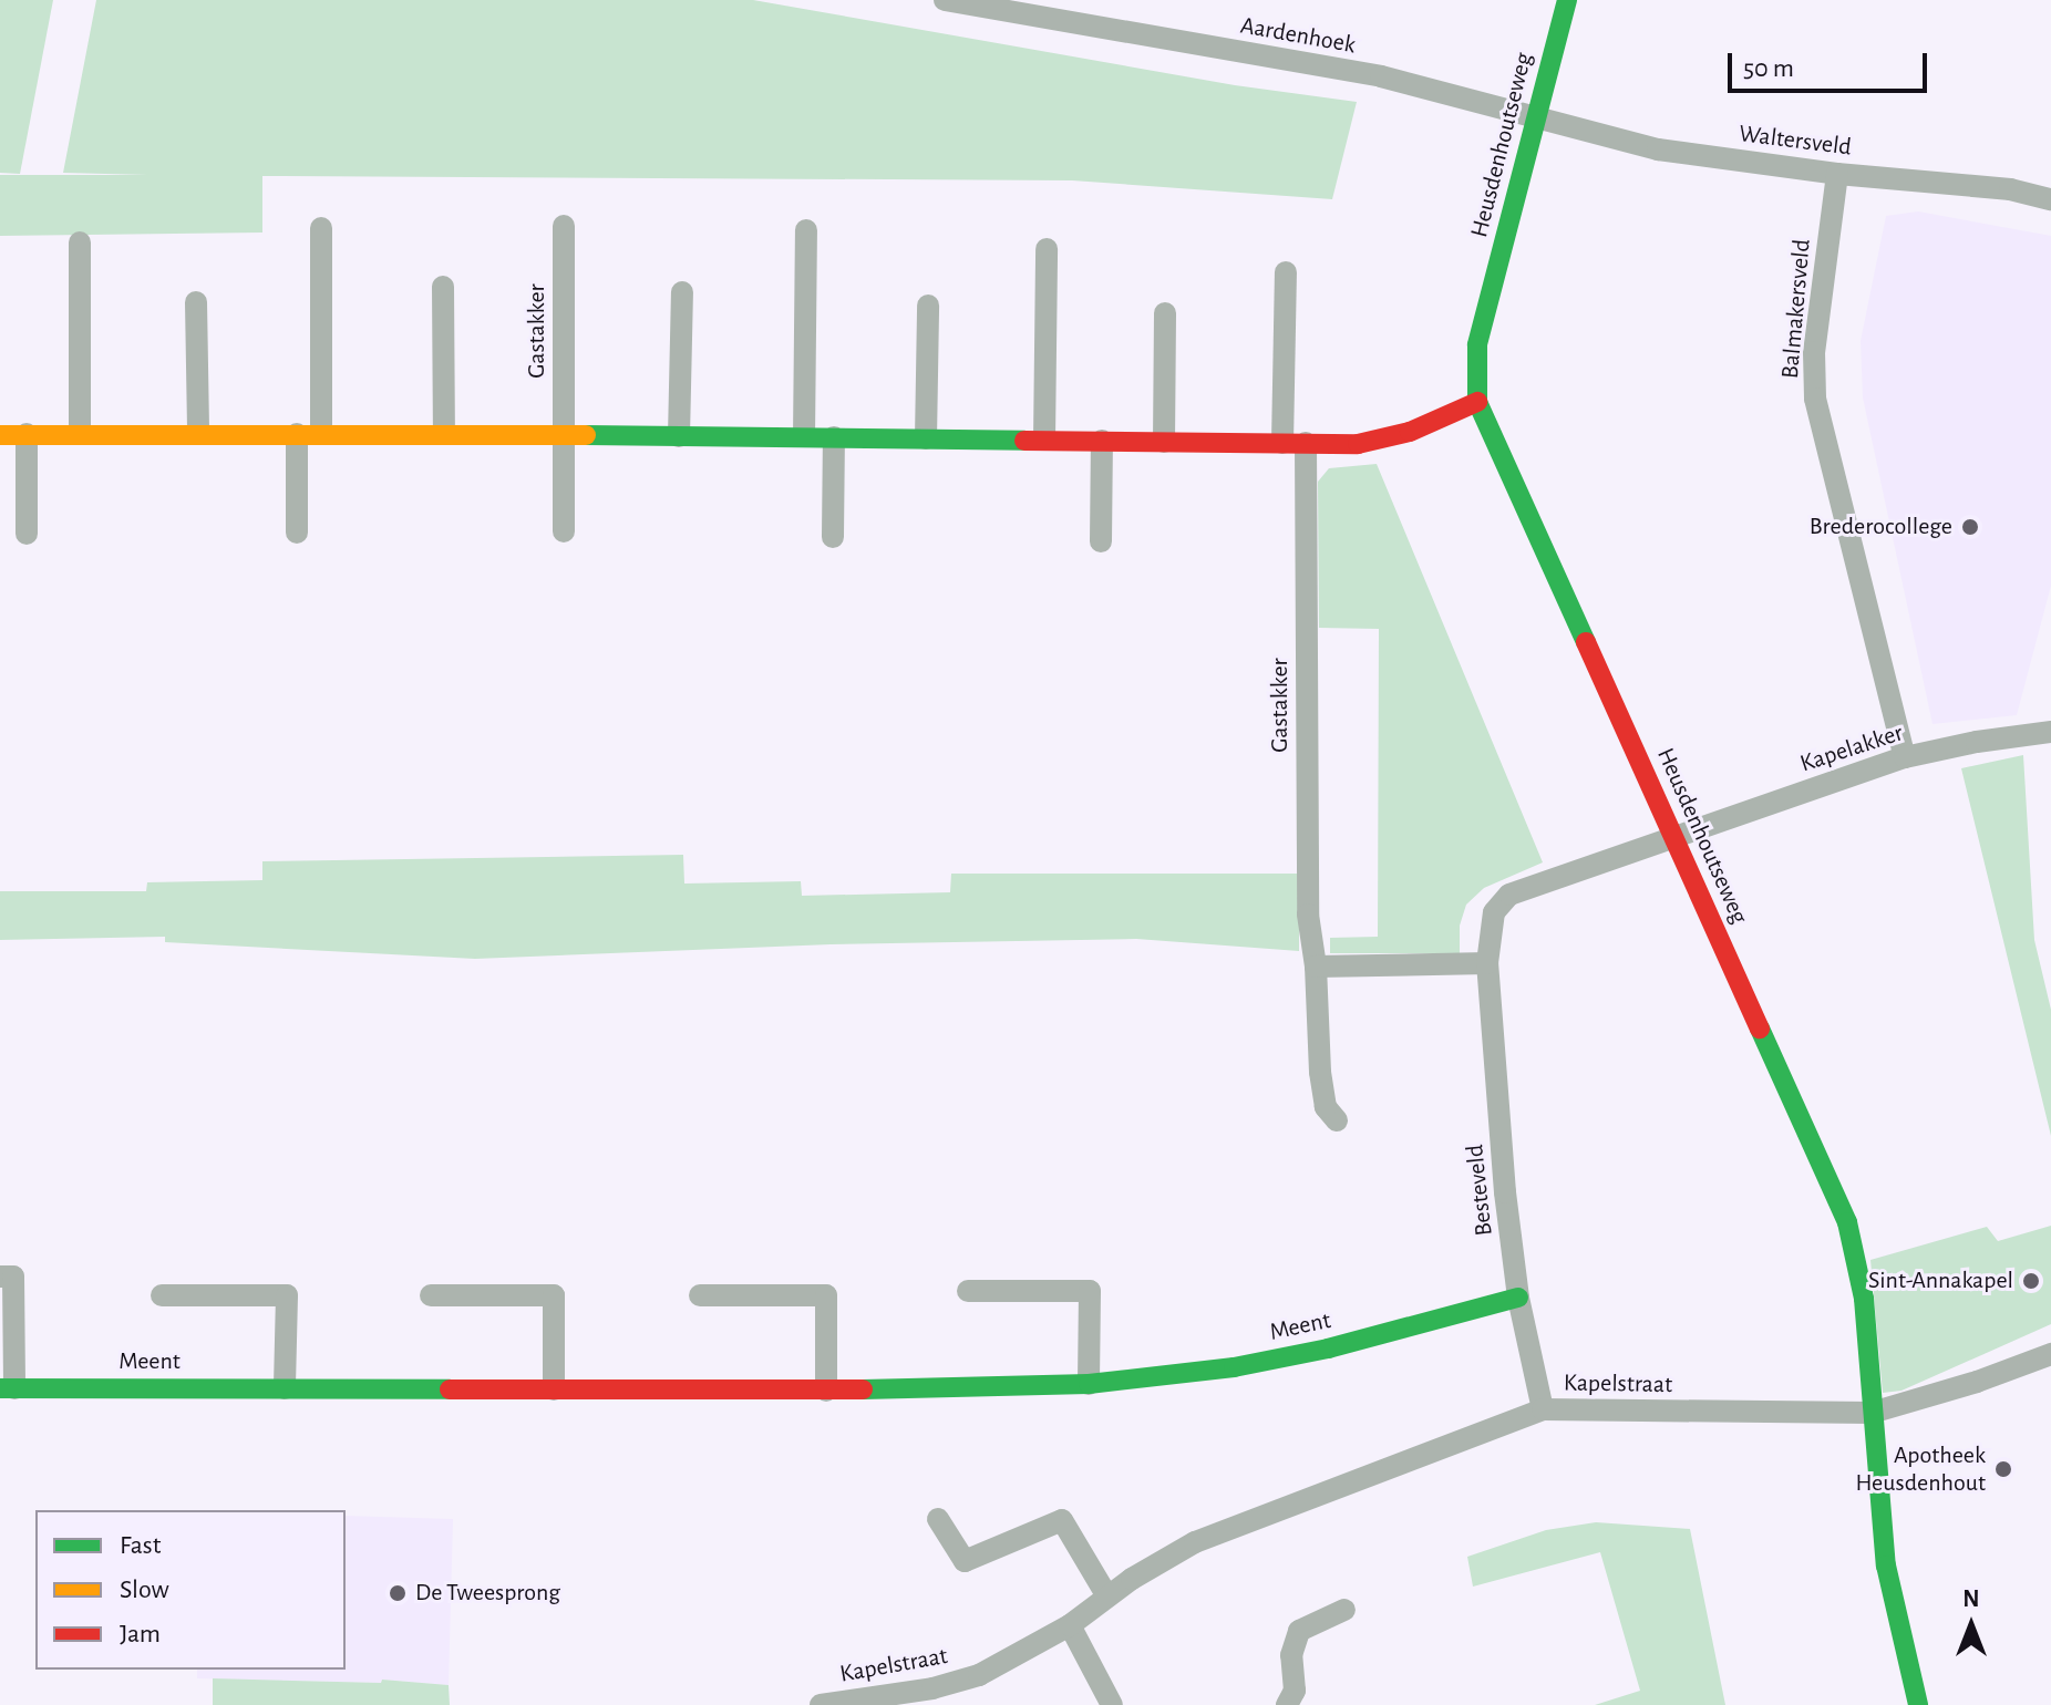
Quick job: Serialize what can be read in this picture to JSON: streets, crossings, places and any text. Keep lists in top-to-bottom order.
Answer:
{
  "streets": {
    "street": [
      "Aardenhoek",
      "Waltersveld",
      "Heusdenhoutseweg",
      "Balmakersveld",
      "Gastakker",
      "Kapelakker",
      "Besteveld",
      "Meent",
      "Kapelstraat"
    ]
  },
  "crossings": [
    ["Aardenhoek", "Waltersveld"],
    ["Aardenhoek", "Heusdenhoutseweg"],
    ["Waltersveld", "Heusdenhoutseweg"],
    ["Waltersveld", "Balmakersveld"],
    ["Heusdenhoutseweg", "Kapelakker"],
    ["Heusdenhoutseweg", "Besteveld"],
    ["Heusdenhoutseweg", "Kapelstraat"],
    ["Balmakersveld", "Kapelakker"],
    ["Kapelakker", "Besteveld"],
    ["Besteveld", "Meent"],
    ["Besteveld", "Kapelstraat"]
  ],
  "places": [
    "Brederocollege",
    "Sint-Annakapel",
    "Apotheek Heusdenhout",
    "De Tweesprong"
  ],
  "legend": ["Fast", "Slow", "Jam"],
  "scale_bar": "50 m",
  "north": "top"
}
